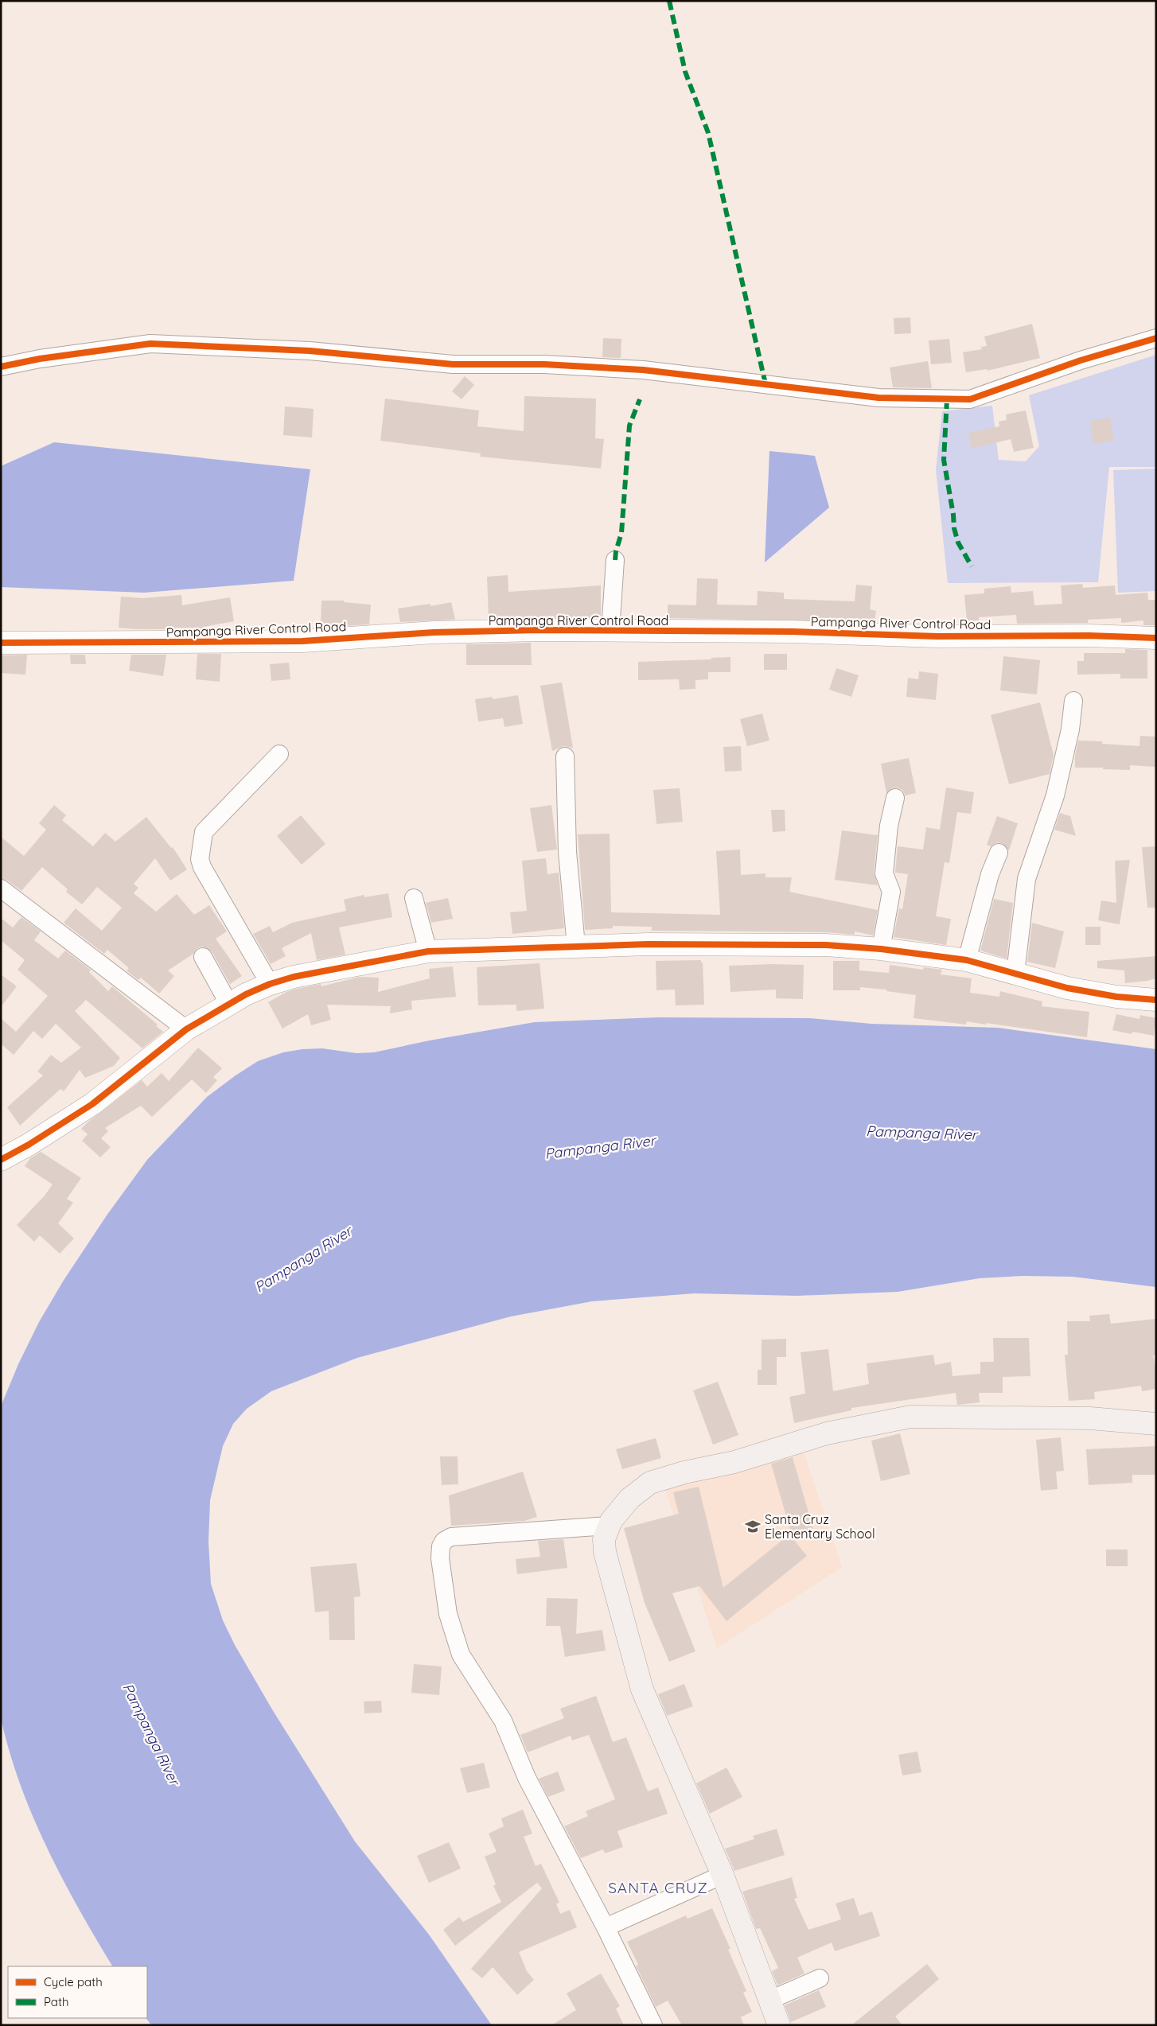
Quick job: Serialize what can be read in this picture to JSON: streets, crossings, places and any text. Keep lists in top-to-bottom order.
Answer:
{
  "streets": {
    "street": ["Pampanga River Control Road"]
  },
  "districts": ["SANTA CRUZ"],
  "water": ["Pampanga River"],
  "places": {
    "school or university": ["Santa Cruz Elementary School"]
  },
  "legend": ["Cycle path", "Path"]
}
